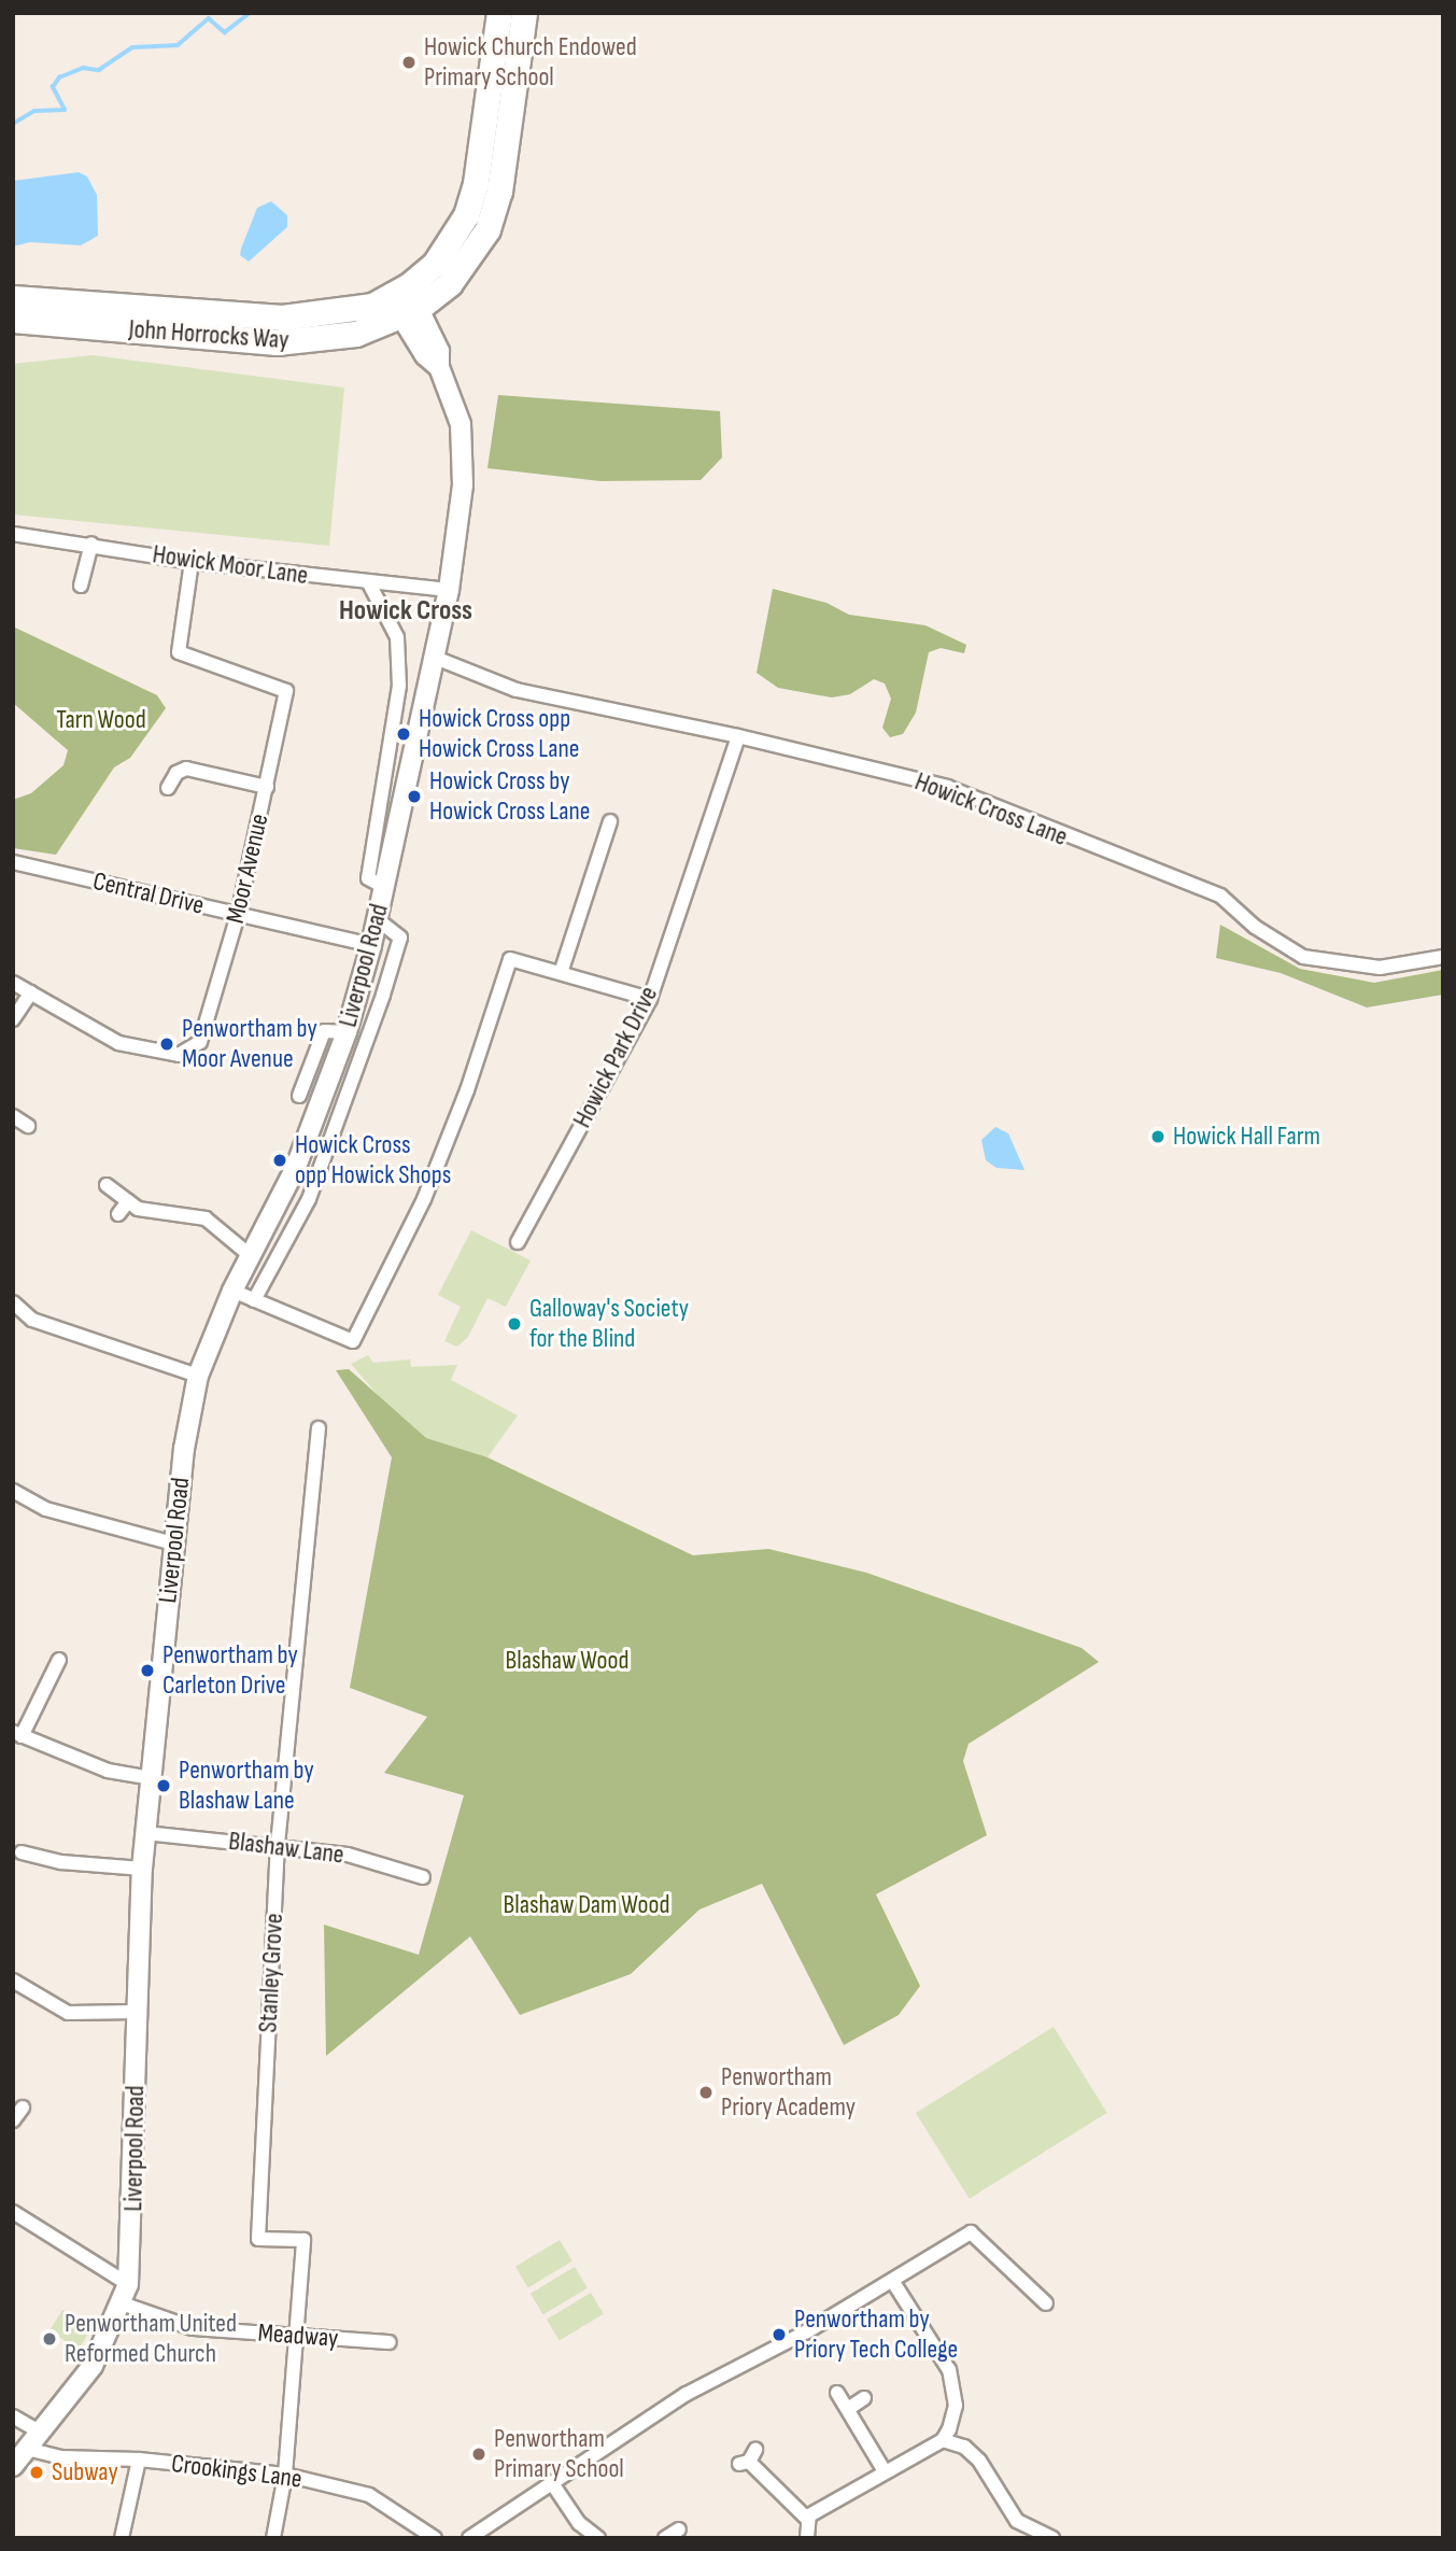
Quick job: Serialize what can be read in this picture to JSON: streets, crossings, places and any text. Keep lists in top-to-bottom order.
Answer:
{
  "streets": {
    "highway": ["John Horrocks Way"],
    "street": [
      "Howick Moor Lane",
      "Howick Cross Lane",
      "Moor Avenue",
      "Central Drive",
      "Liverpool Road",
      "Howick Park Drive",
      "Blashaw Lane",
      "Stanley Grove",
      "Meadway",
      "Crookings Lane"
    ]
  },
  "crossings": [
    ["John Horrocks Way", "Liverpool Road"],
    ["Howick Moor Lane", "Moor Avenue"],
    ["Howick Moor Lane", "Liverpool Road"],
    ["Howick Cross Lane", "Liverpool Road"],
    ["Howick Cross Lane", "Howick Park Drive"],
    ["Moor Avenue", "Central Drive"],
    ["Central Drive", "Liverpool Road"],
    ["Liverpool Road", "Blashaw Lane"],
    ["Liverpool Road", "Meadway"],
    ["Liverpool Road", "Crookings Lane"],
    ["Blashaw Lane", "Stanley Grove"],
    ["Stanley Grove", "Meadway"],
    ["Stanley Grove", "Crookings Lane"]
  ],
  "districts": ["Howick Cross"],
  "parks": ["Tarn Wood", "Blashaw Wood", "Blashaw Dam Wood"],
  "places": [
    "Howick Church Endowed Primary School",
    "Howick Cross opp Howick Cross Lane",
    "Howick Cross by Howick Cross Lane",
    "Penwortham by Moor Avenue",
    "Howick Hall Farm",
    "Howick Cross opp Howick Shops",
    "Galloway's Society for the Blind",
    "Penwortham by Carleton Drive",
    "Penwortham by Blashaw Lane",
    "Penwortham Priory Academy",
    "Penwortham by Priory Tech College",
    "Penwortham United Reformed Church",
    "Penwortham Primary School",
    "Subway"
  ]
}
